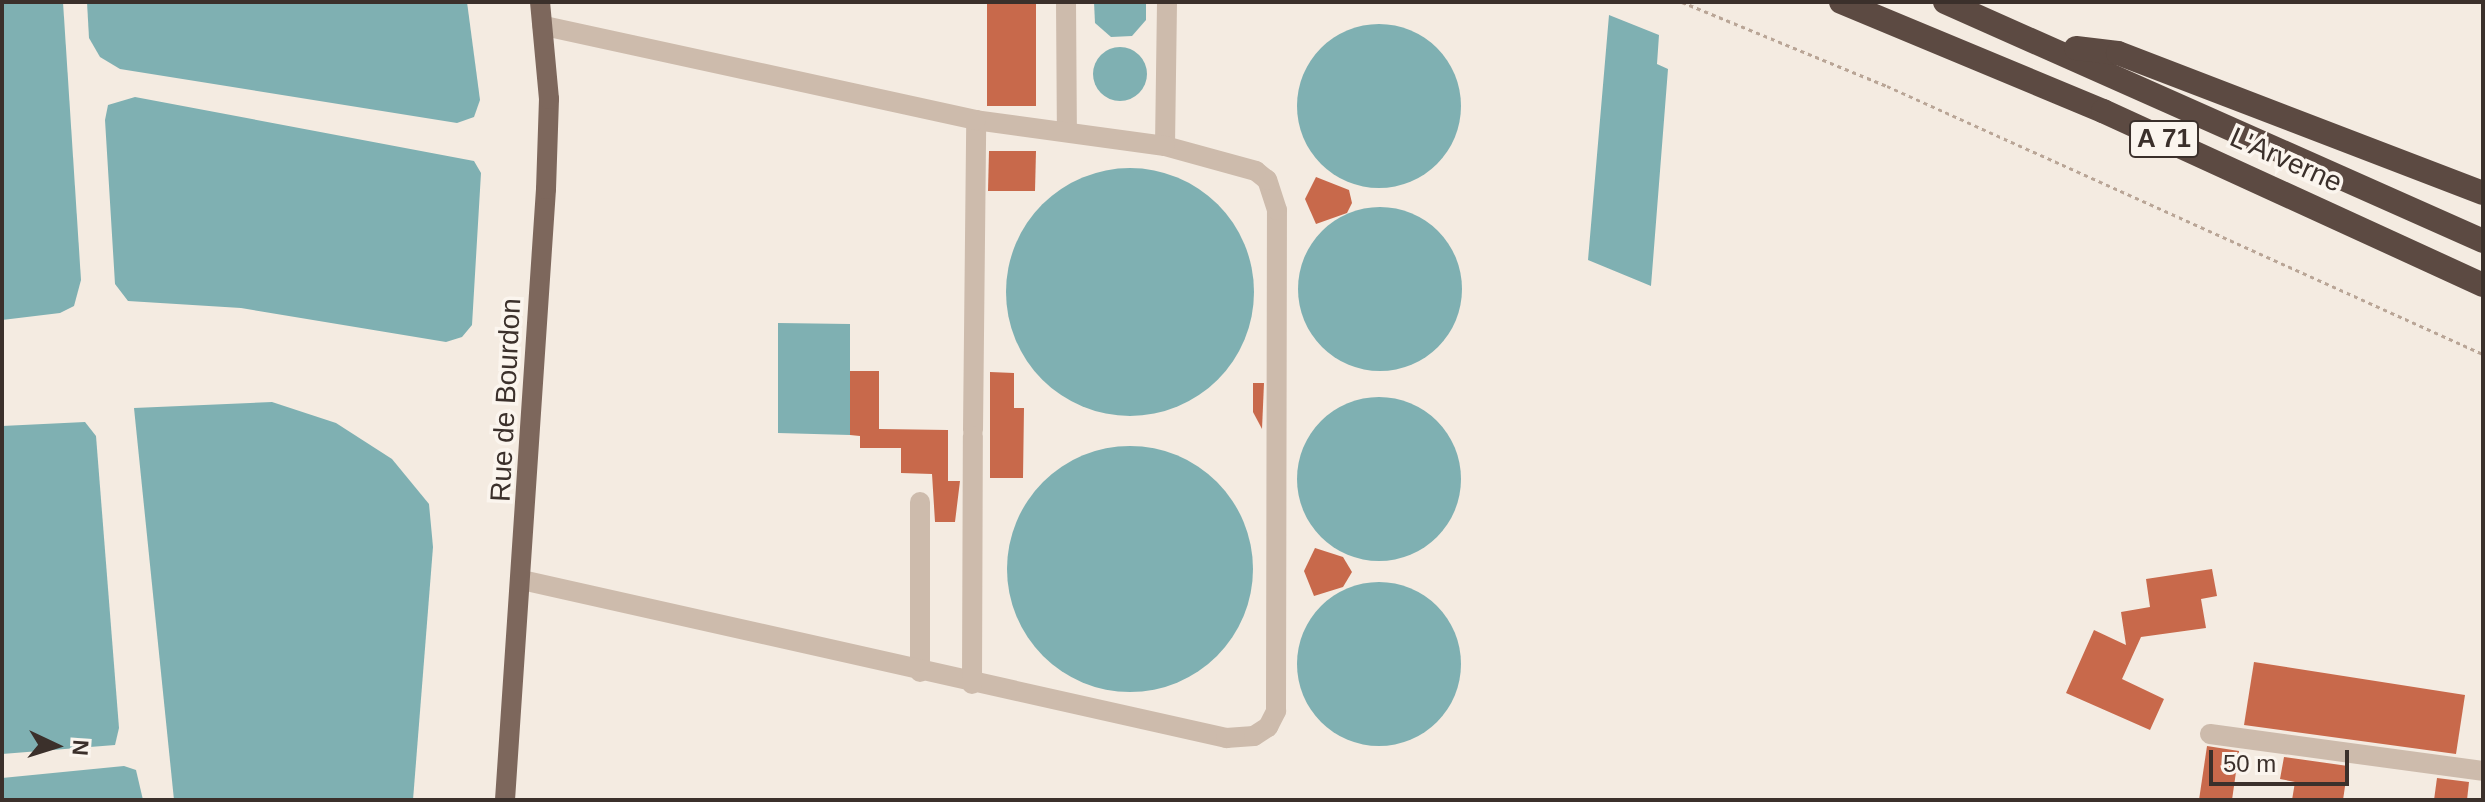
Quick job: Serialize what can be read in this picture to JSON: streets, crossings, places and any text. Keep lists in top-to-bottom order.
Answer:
{
  "streets": {
    "highway": ["A 71", "L'Arverne"],
    "main road": ["Rue de Bourdon"]
  },
  "scale_bar": "50 m",
  "north": "right"
}
